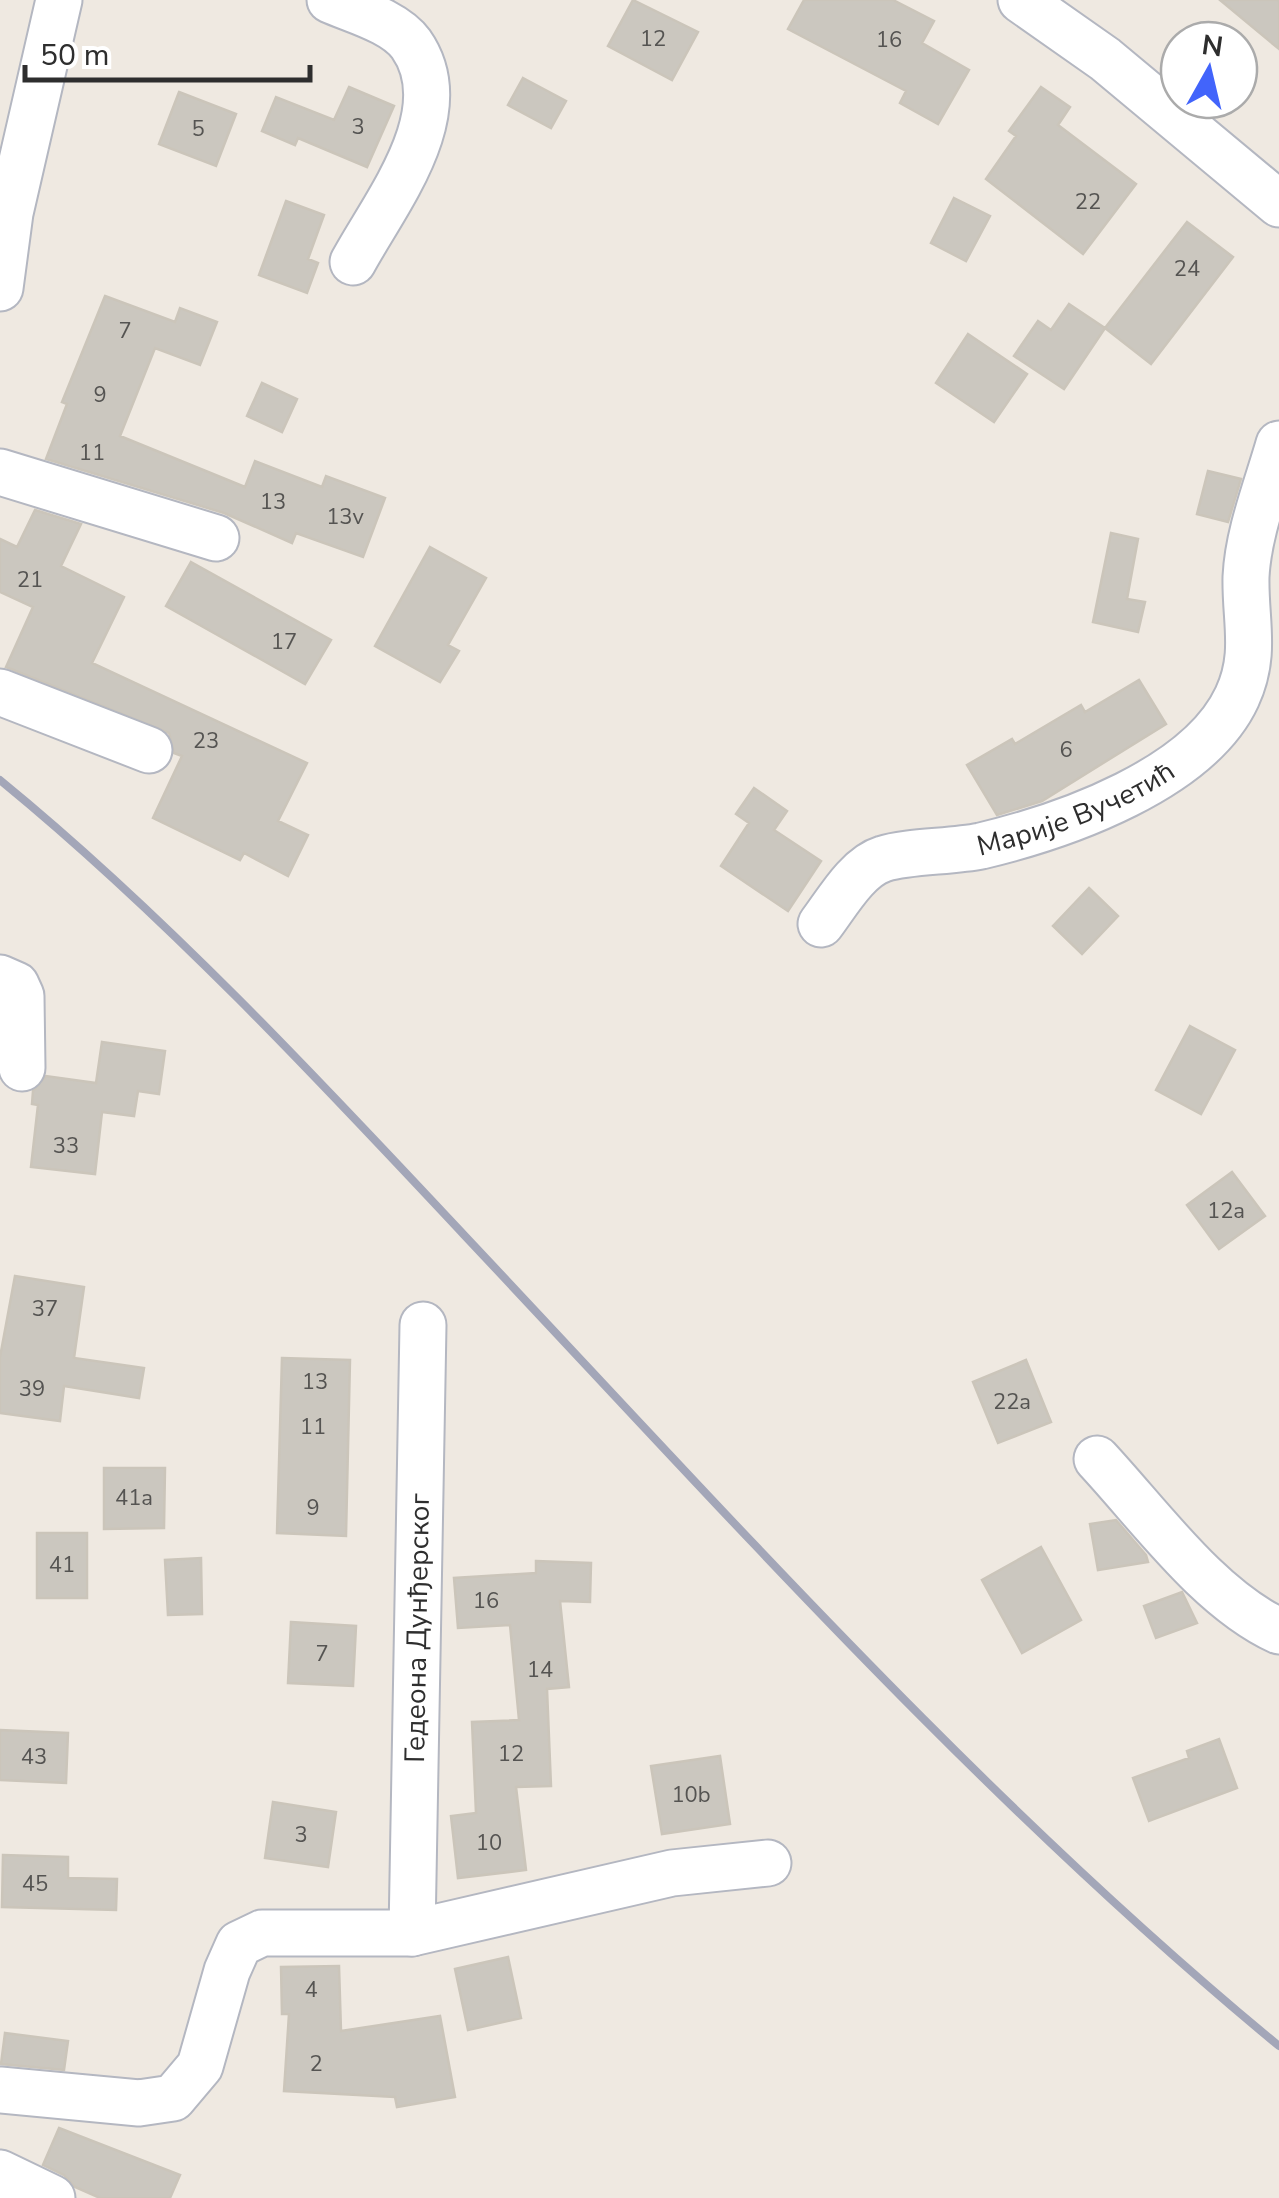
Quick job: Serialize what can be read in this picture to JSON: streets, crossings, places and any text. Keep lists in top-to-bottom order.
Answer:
{
  "streets": {
    "street": ["Марије Вучетић", "Гедеона Дунђерског"]
  },
  "house_numbers": [
    "12",
    "16",
    "3",
    "5",
    "22",
    "24",
    "7",
    "9",
    "11",
    "13",
    "13v",
    "21",
    "17",
    "23",
    "6",
    "33",
    "12a",
    "37",
    "13",
    "39",
    "22a",
    "11",
    "41a",
    "9",
    "41",
    "16",
    "7",
    "14",
    "12",
    "43",
    "10b",
    "3",
    "10",
    "45",
    "4",
    "2"
  ],
  "scale_bar": "50 m",
  "north": "top"
}
